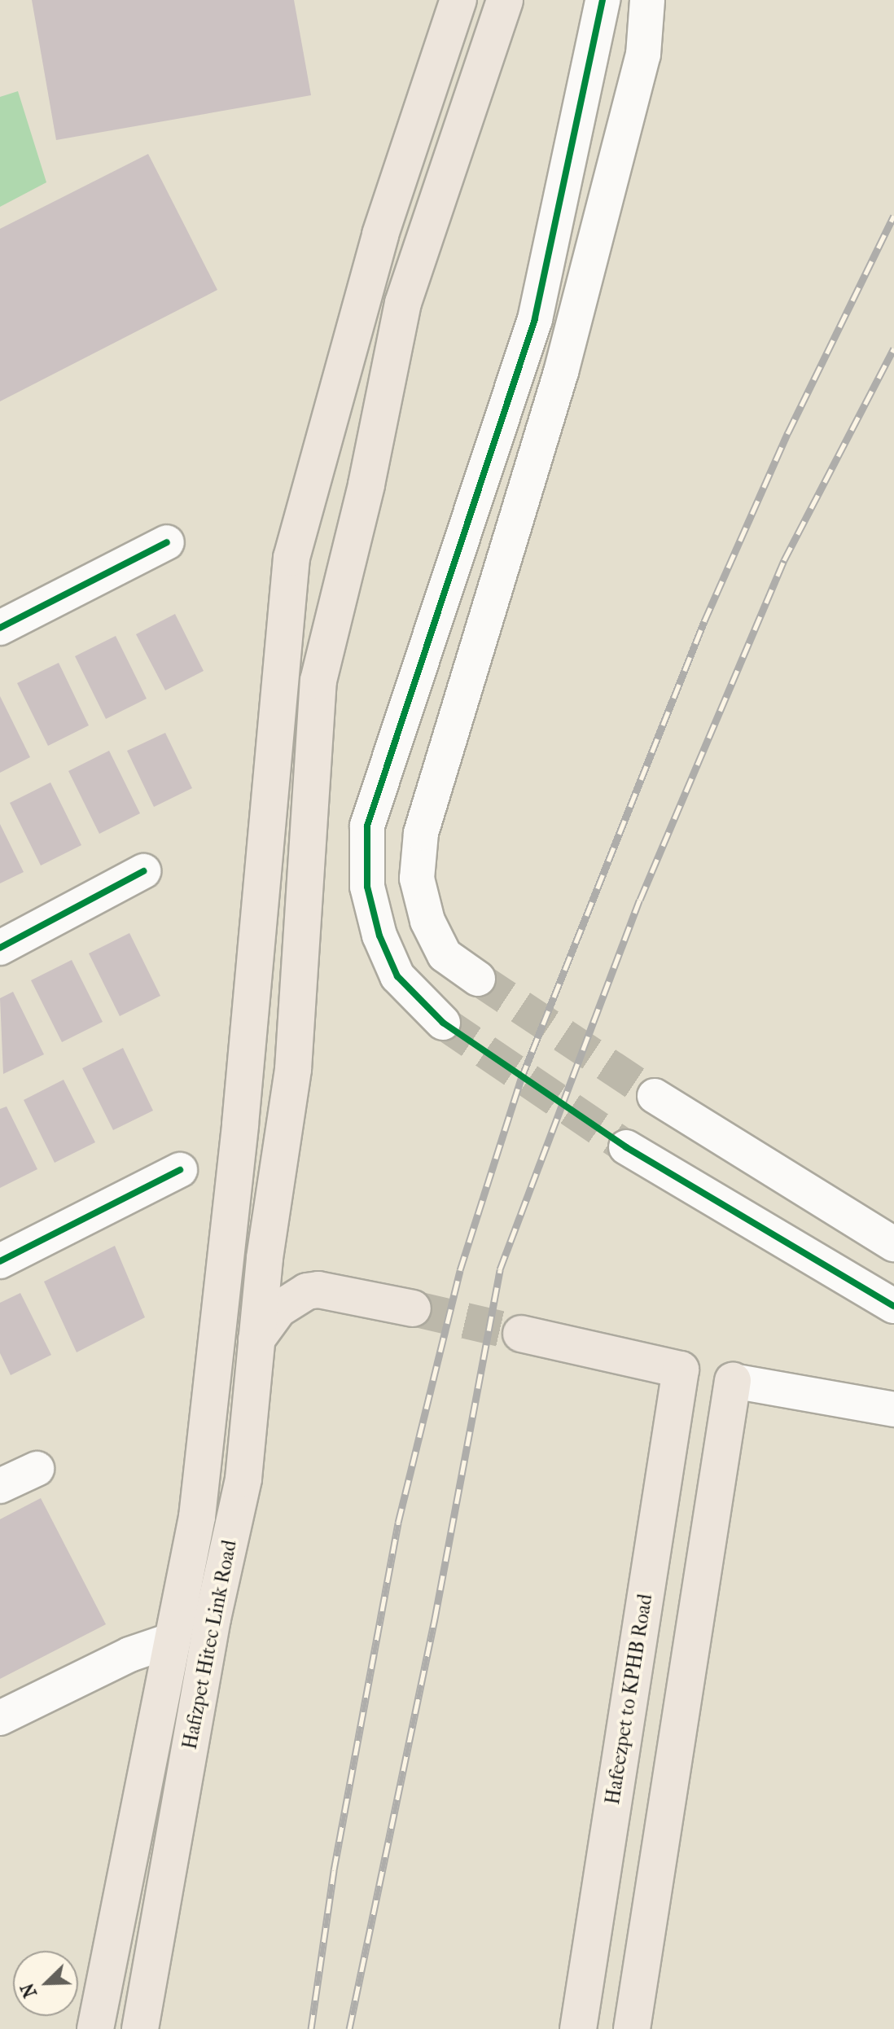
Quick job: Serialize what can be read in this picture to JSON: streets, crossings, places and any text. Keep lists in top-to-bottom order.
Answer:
{
  "streets": {
    "main road": ["Hafizpet Hitec Link Road", "Hafeezpet to KPHB Road"]
  },
  "north": "bottom left"
}
